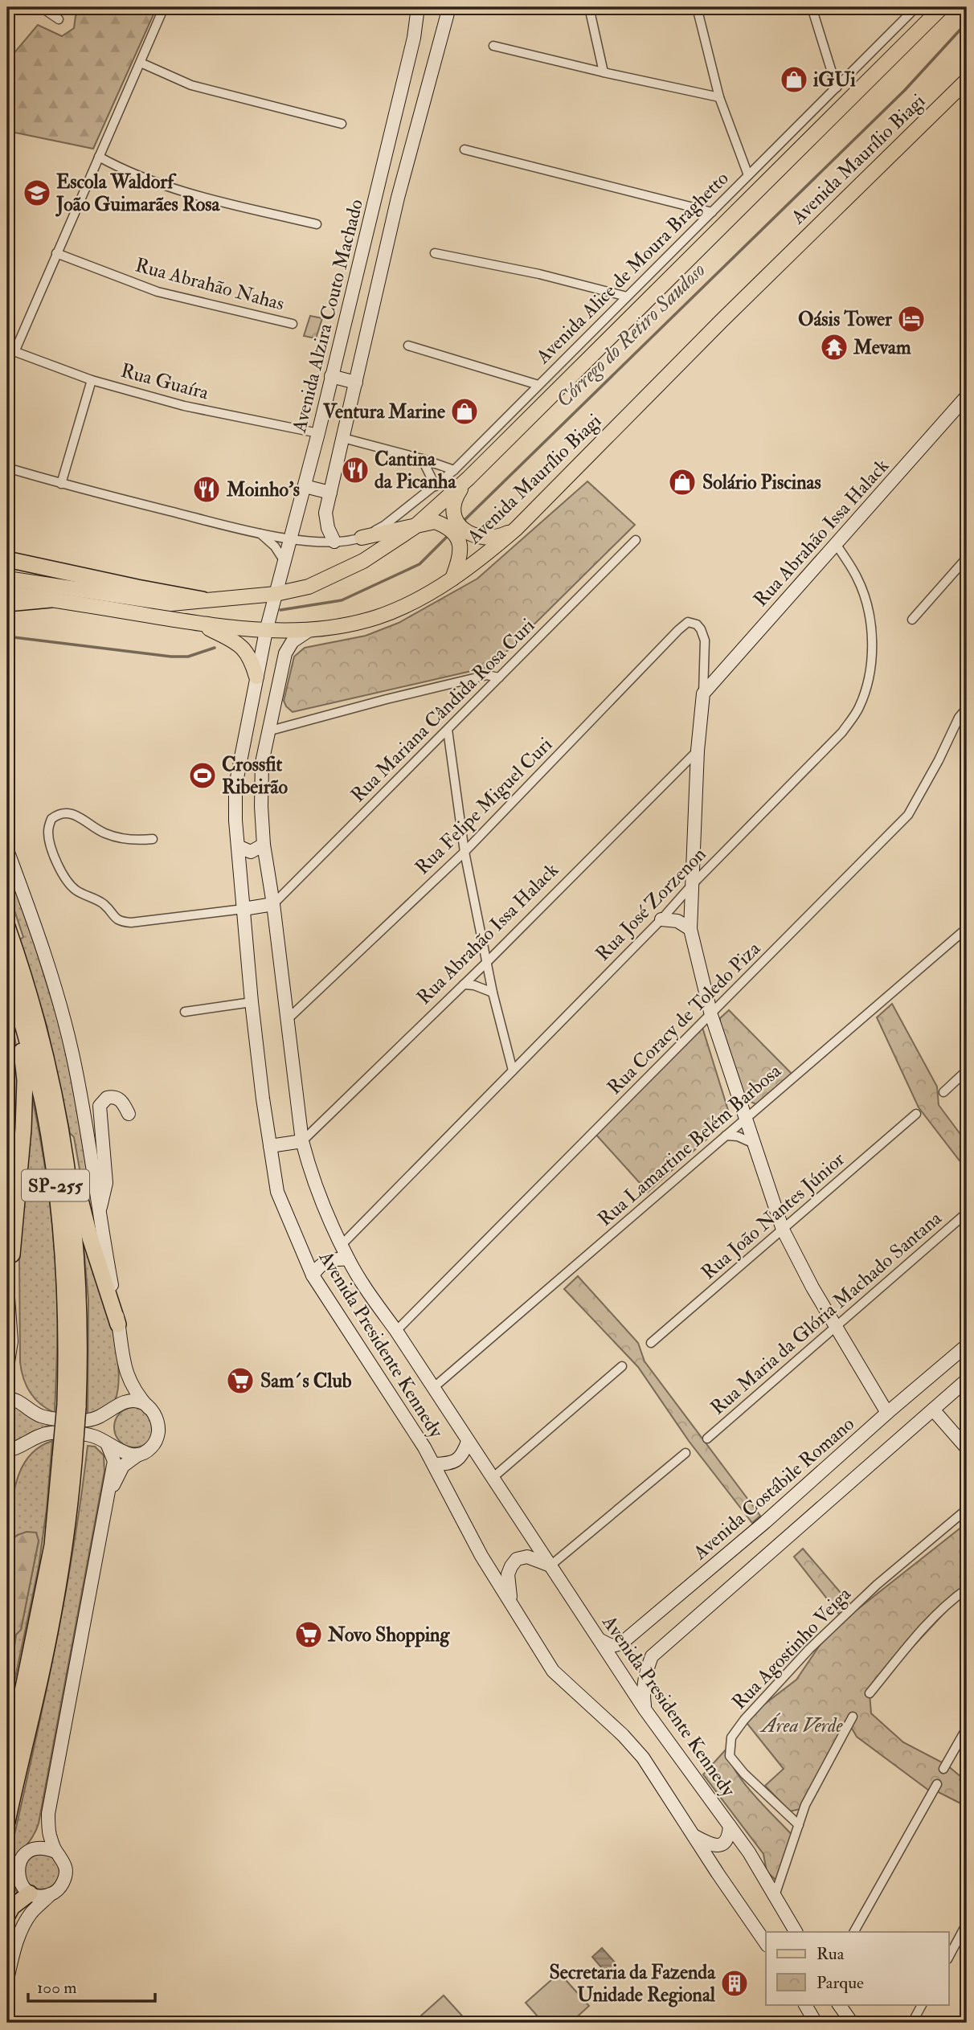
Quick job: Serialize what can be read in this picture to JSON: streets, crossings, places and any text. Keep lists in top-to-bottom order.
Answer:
{
  "streets": {
    "highway": ["SP-255"],
    "main road": [
      "Avenida Maurílio Biagi",
      "Avenida Alzira Couto Machado",
      "Rua Abrahão Issa Halack",
      "Avenida Presidente Kennedy",
      "Avenida Costábile Romano"
    ],
    "street": [
      "Avenida Alice de Moura Braghetto",
      "Rua Abrahão Nahas",
      "Rua Guaíra",
      "Rua Mariana Cândida Rosa Curi",
      "Rua Felipe Miguel Curi",
      "Rua José Zorzenon",
      "Rua Coracy de Toledo Piza",
      "Rua Lamartine Belém Barbosa",
      "Rua João Nantes Júnior",
      "Rua Maria da Glória Machado Santana",
      "Rua Agostinho Veiga"
    ]
  },
  "crossings": [
    ["Avenida Maurílio Biagi", "Avenida Alzira Couto Machado"],
    ["Avenida Maurílio Biagi", "Avenida Presidente Kennedy"],
    ["Avenida Alzira Couto Machado", "Rua Guaíra"],
    ["Avenida Alzira Couto Machado", "Avenida Presidente Kennedy"],
    ["Rua Abrahão Issa Halack", "Rua Felipe Miguel Curi"],
    ["Rua Abrahão Issa Halack", "Rua José Zorzenon"],
    ["Rua Abrahão Issa Halack", "Avenida Presidente Kennedy"],
    ["Rua Mariana Cândida Rosa Curi", "Avenida Presidente Kennedy"],
    ["Rua Felipe Miguel Curi", "Avenida Presidente Kennedy"],
    ["Rua José Zorzenon", "Avenida Presidente Kennedy"],
    ["Rua Coracy de Toledo Piza", "Avenida Presidente Kennedy"],
    ["Rua Lamartine Belém Barbosa", "Avenida Presidente Kennedy"],
    ["Avenida Presidente Kennedy", "Avenida Costábile Romano"]
  ],
  "water": ["Córrego do Retiro Saudoso"],
  "parks": ["Área Verde"],
  "places": {
    "shop": ["iGUi", "Ventura Marine", "Solário Piscinas"],
    "school or university": ["Escola Waldorf João Guimarães Rosa"],
    "hotel": ["Oásis Tower"],
    "temple": ["Mevam"],
    "restaurant": ["Cantina da Picanha", "Moinho's"],
    "sports": ["Crossfit Ribeirão"],
    "supermarket": ["Sam´s Club", "Novo Shopping"],
    "building": ["Secretaria da Fazenda Unidade Regional"]
  },
  "legend": ["Rua", "Parque"],
  "scale_bar": "100 m"
}
